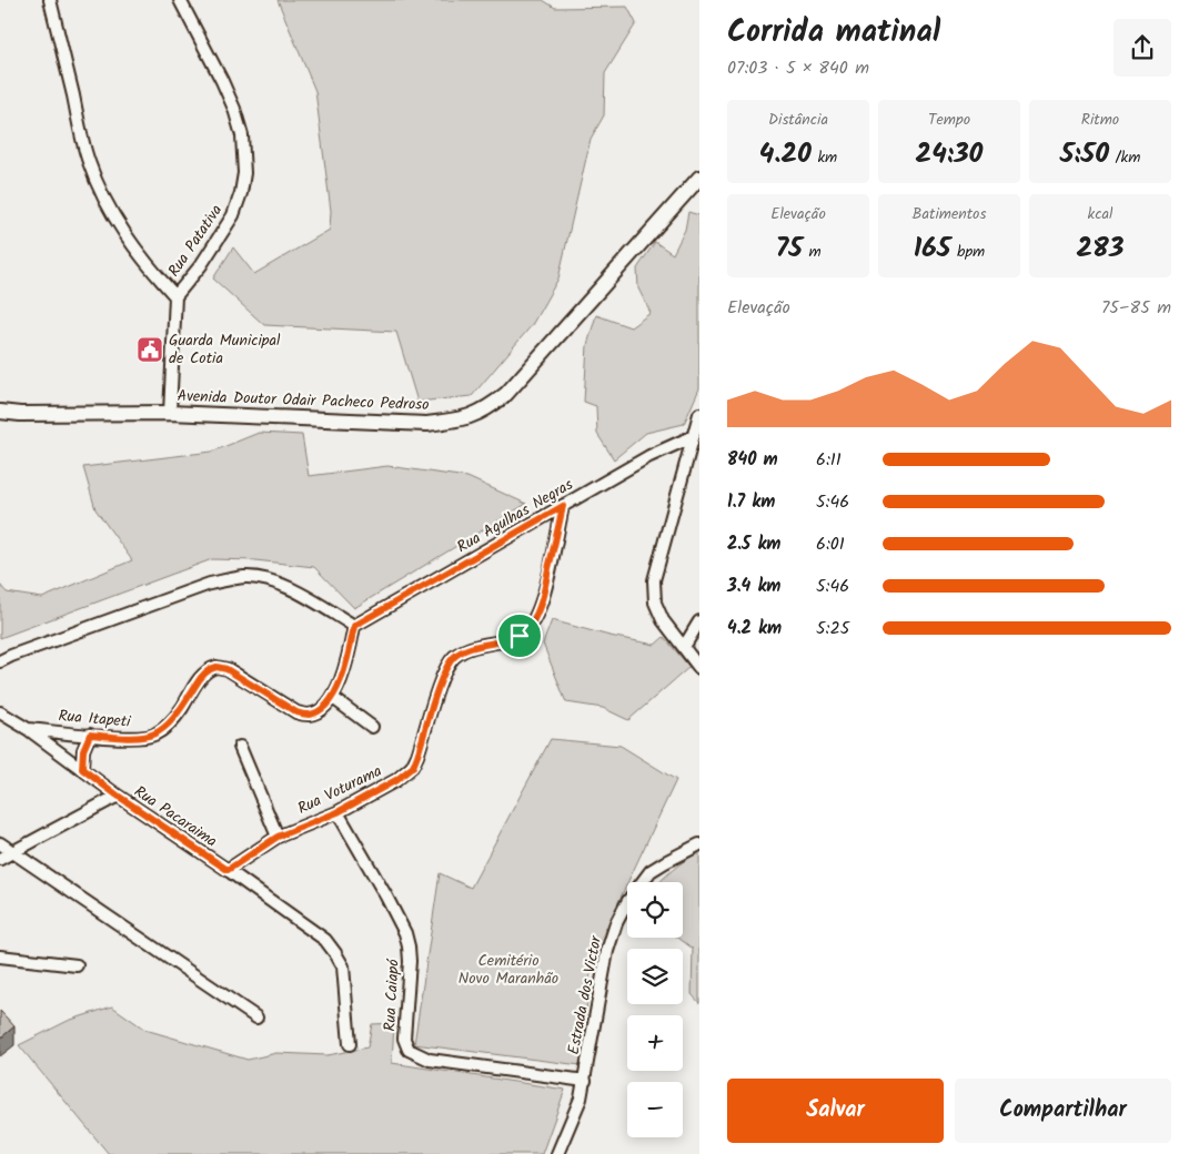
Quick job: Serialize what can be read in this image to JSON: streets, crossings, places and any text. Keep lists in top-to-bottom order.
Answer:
{
  "streets": {
    "main road": ["Avenida Doutor Odair Pacheco Pedroso"],
    "street": [
      "Rua Patativa",
      "Rua Agulhas Negras",
      "Rua Itapeti",
      "Rua Voturama",
      "Rua Pacaraima",
      "Rua Caiapó",
      "Estrada dos Victor"
    ]
  },
  "crossings": [
    ["Rua Patativa", "Avenida Doutor Odair Pacheco Pedroso"],
    ["Rua Agulhas Negras", "Rua Voturama"],
    ["Rua Itapeti", "Rua Pacaraima"],
    ["Rua Voturama", "Rua Pacaraima"],
    ["Rua Voturama", "Rua Caiapó"],
    ["Rua Caiapó", "Estrada dos Victor"]
  ],
  "parks": ["Cemitério Novo Maranhão"],
  "places": {
    "public building": ["Guarda Municipal de Cotia"]
  },
  "page": {
    "heading": ["Corrida matinal", "07:03 · 5 × 840 m"],
    "stats": [
      ["Distância", "4.20 km"],
      ["Tempo", "24:30"],
      ["Ritmo", "5:50 /km"],
      ["Elevação", "75 m"],
      ["Batimentos", "165 bpm"],
      ["kcal", "283"]
    ],
    "chart": ["Elevação", "75–85 m"],
    "list": [
      {
        "name": "840 m",
        "note": "6:11"
      },
      {
        "name": "1.7 km",
        "note": "5:46"
      },
      {
        "name": "2.5 km",
        "note": "6:01"
      },
      {
        "name": "3.4 km",
        "note": "5:46"
      },
      {
        "name": "4.2 km",
        "note": "5:25"
      }
    ],
    "map_buttons": ["+", "−"],
    "buttons": ["Salvar", "Compartilhar"]
  }
}
